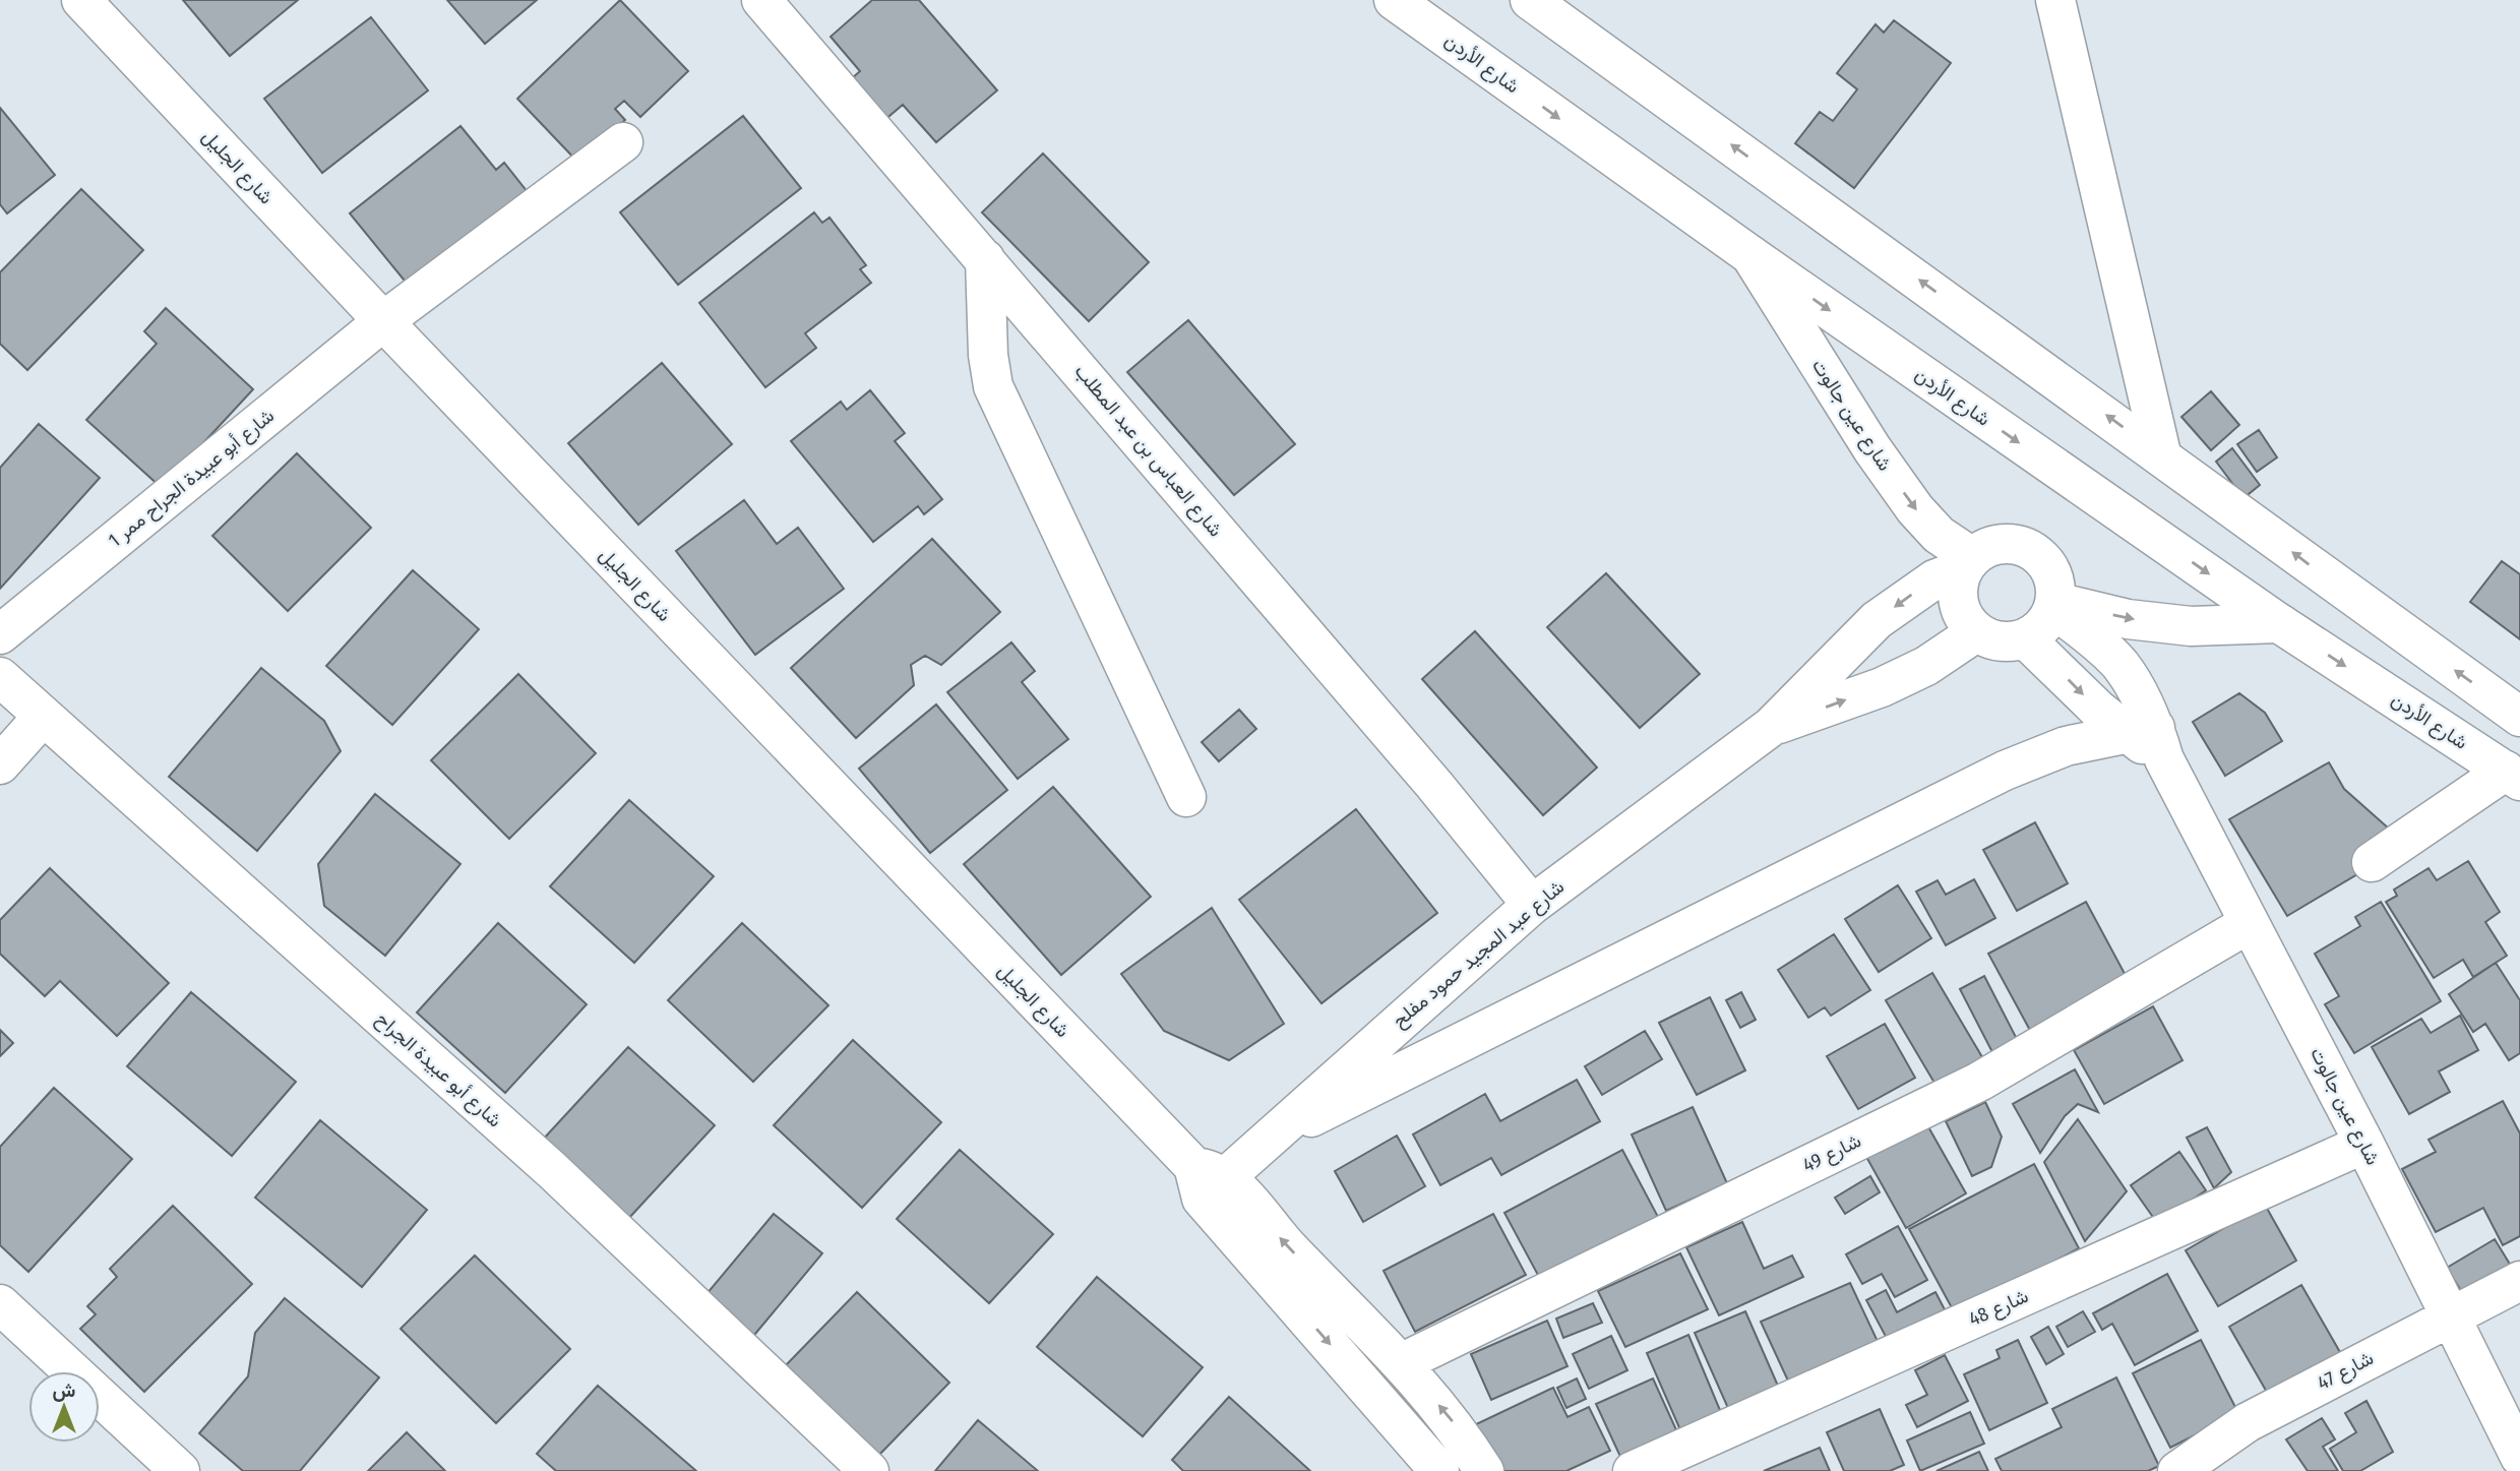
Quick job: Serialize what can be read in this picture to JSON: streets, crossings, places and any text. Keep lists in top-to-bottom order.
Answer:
{
  "streets": {
    "main road": [
      "شارع الأردن",
      "شارع الجليل",
      "شارع عين جالوت",
      "شارع العباس بن عبد المطلب",
      "شارع أبو عبيدة الجراح ممر 1",
      "شارع عبد المجيد حمود مفلح",
      "شارع أبو عبيدة الجراح",
      "شارع 49",
      "شارع 48",
      "شارع 47"
    ]
  },
  "crossings": [
    ["شارع الأردن", "شارع عين جالوت"],
    ["شارع الجليل", "شارع أبو عبيدة الجراح ممر 1"],
    ["شارع الجليل", "شارع عبد المجيد حمود مفلح"],
    ["شارع الجليل", "شارع 49"],
    ["شارع عين جالوت", "شارع عبد المجيد حمود مفلح"],
    ["شارع عين جالوت", "شارع 49"],
    ["شارع عين جالوت", "شارع 48"],
    ["شارع عين جالوت", "شارع 47"],
    ["شارع العباس بن عبد المطلب", "شارع عبد المجيد حمود مفلح"]
  ],
  "north": "top"
}
